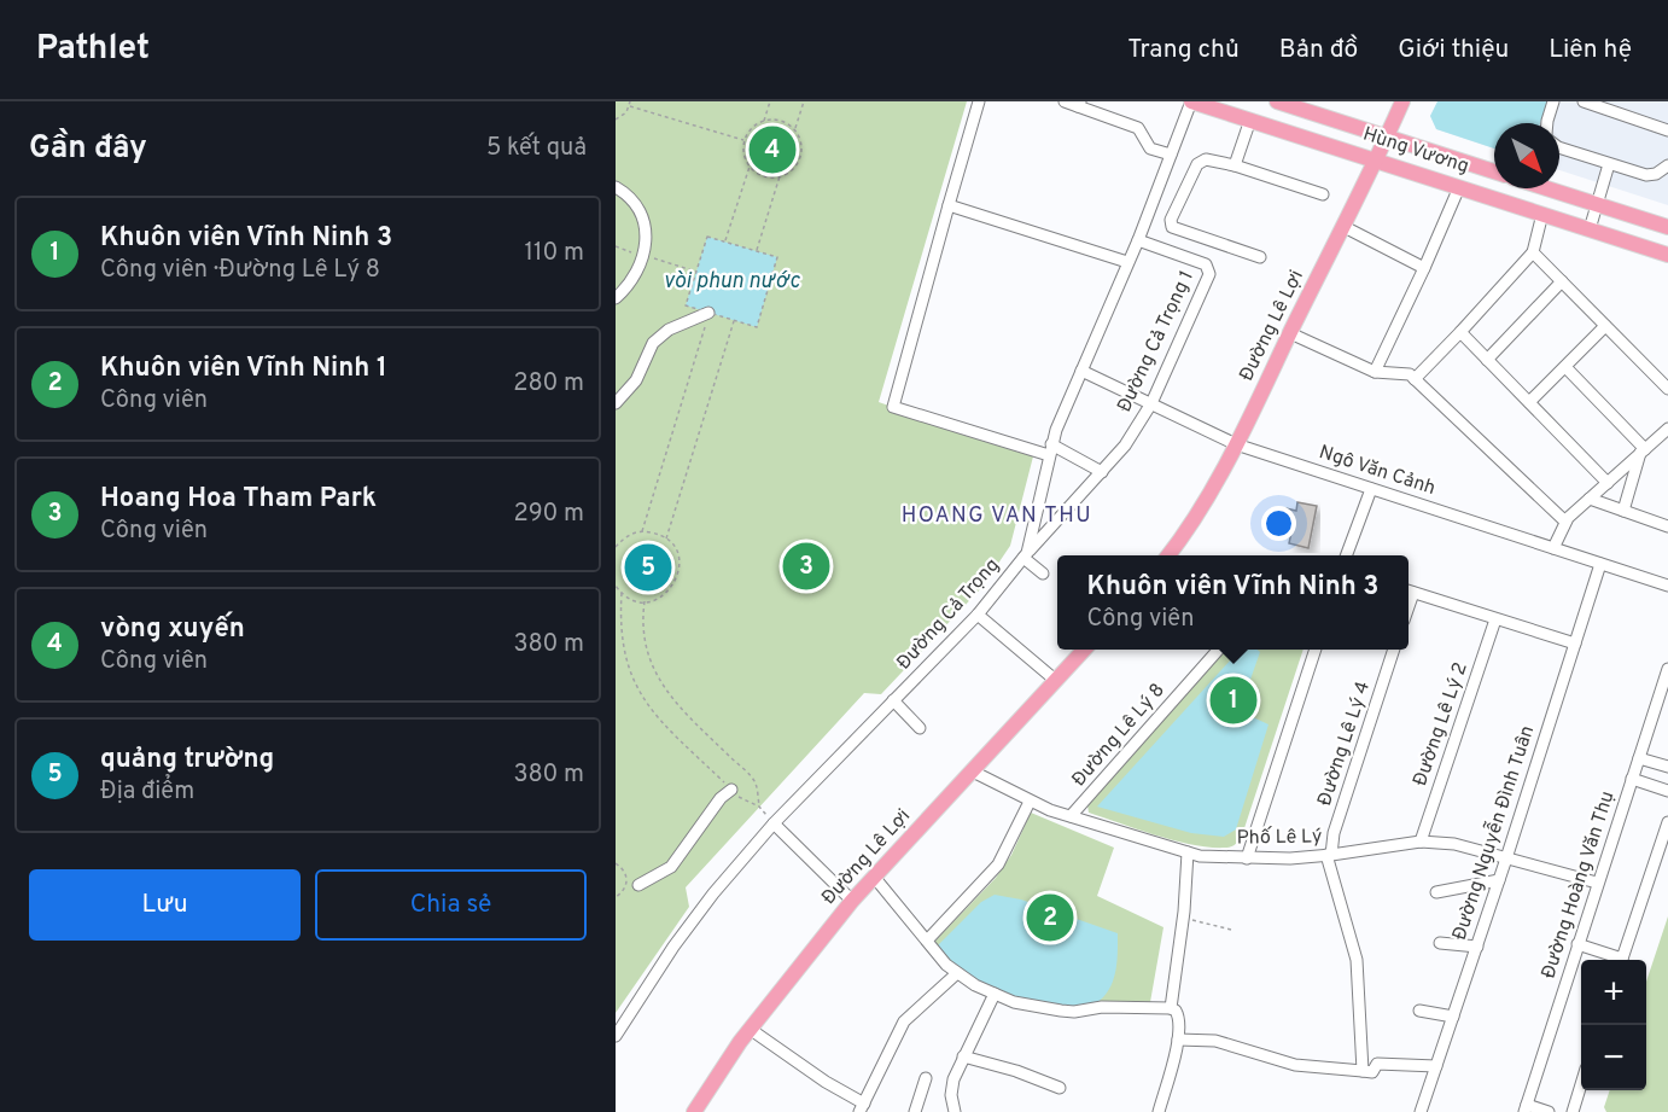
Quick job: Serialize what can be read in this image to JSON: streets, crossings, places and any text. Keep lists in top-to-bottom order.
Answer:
{
  "streets": {
    "main road": ["Hùng Vương", "Đường Lê Lợi"],
    "street": [
      "Đường Cả Trọng 1",
      "Ngô Văn Cảnh",
      "Đường Cả Trọng",
      "Đường Lê Lý 2",
      "Đường Lê Lý 8",
      "Đường Lê Lý 4",
      "Đường Nguyễn Đình Tuân",
      "Phố Lê Lý",
      "Đường Hoàng Văn Thụ"
    ]
  },
  "crossings": [
    ["Hùng Vương", "Đường Lê Lợi"],
    ["Hùng Vương", "Đường Cả Trọng"],
    ["Đường Lê Lợi", "Ngô Văn Cảnh"],
    ["Đường Lê Lợi", "Phố Lê Lý"],
    ["Đường Cả Trọng 1", "Ngô Văn Cảnh"],
    ["Đường Cả Trọng 1", "Đường Cả Trọng"],
    ["Ngô Văn Cảnh", "Đường Cả Trọng"],
    ["Ngô Văn Cảnh", "Đường Nguyễn Đình Tuân"],
    ["Đường Lê Lý 2", "Phố Lê Lý"],
    ["Đường Lê Lý 8", "Phố Lê Lý"],
    ["Đường Lê Lý 4", "Phố Lê Lý"],
    ["Đường Nguyễn Đình Tuân", "Phố Lê Lý"],
    ["Phố Lê Lý", "Đường Hoàng Văn Thụ"]
  ],
  "districts": ["HOANG VAN THU"],
  "water": ["vòi phun nước"],
  "north": "bottom right",
  "page": {
    "header": "Pathlet",
    "nav": [
      "Trang chủ",
      "Bản đồ",
      "Giới thiệu",
      "Liên hệ"
    ],
    "heading": ["Gần đây", "5 kết quả"],
    "pins": [
      "4",
      "3",
      "5",
      "1",
      "2"
    ],
    "list": [
      {
        "mark": "1",
        "name": "Khuôn viên Vĩnh Ninh 3",
        "note": "Công viên · Đường Lê Lý 8",
        "value": "110 m"
      },
      {
        "mark": "2",
        "name": "Khuôn viên Vĩnh Ninh 1",
        "note": "Công viên",
        "value": "280 m"
      },
      {
        "mark": "3",
        "name": "Hoang Hoa Tham Park",
        "note": "Công viên",
        "value": "290 m"
      },
      {
        "mark": "4",
        "name": "vòng xuyến",
        "note": "Công viên",
        "value": "380 m"
      },
      {
        "mark": "5",
        "name": "quảng trường",
        "note": "Địa điểm",
        "value": "380 m"
      }
    ],
    "popup": ["Khuôn viên Vĩnh Ninh 3", "Công viên"],
    "buttons": ["Lưu", "Chia sẻ"],
    "map_buttons": ["+", "−"]
  }
}
